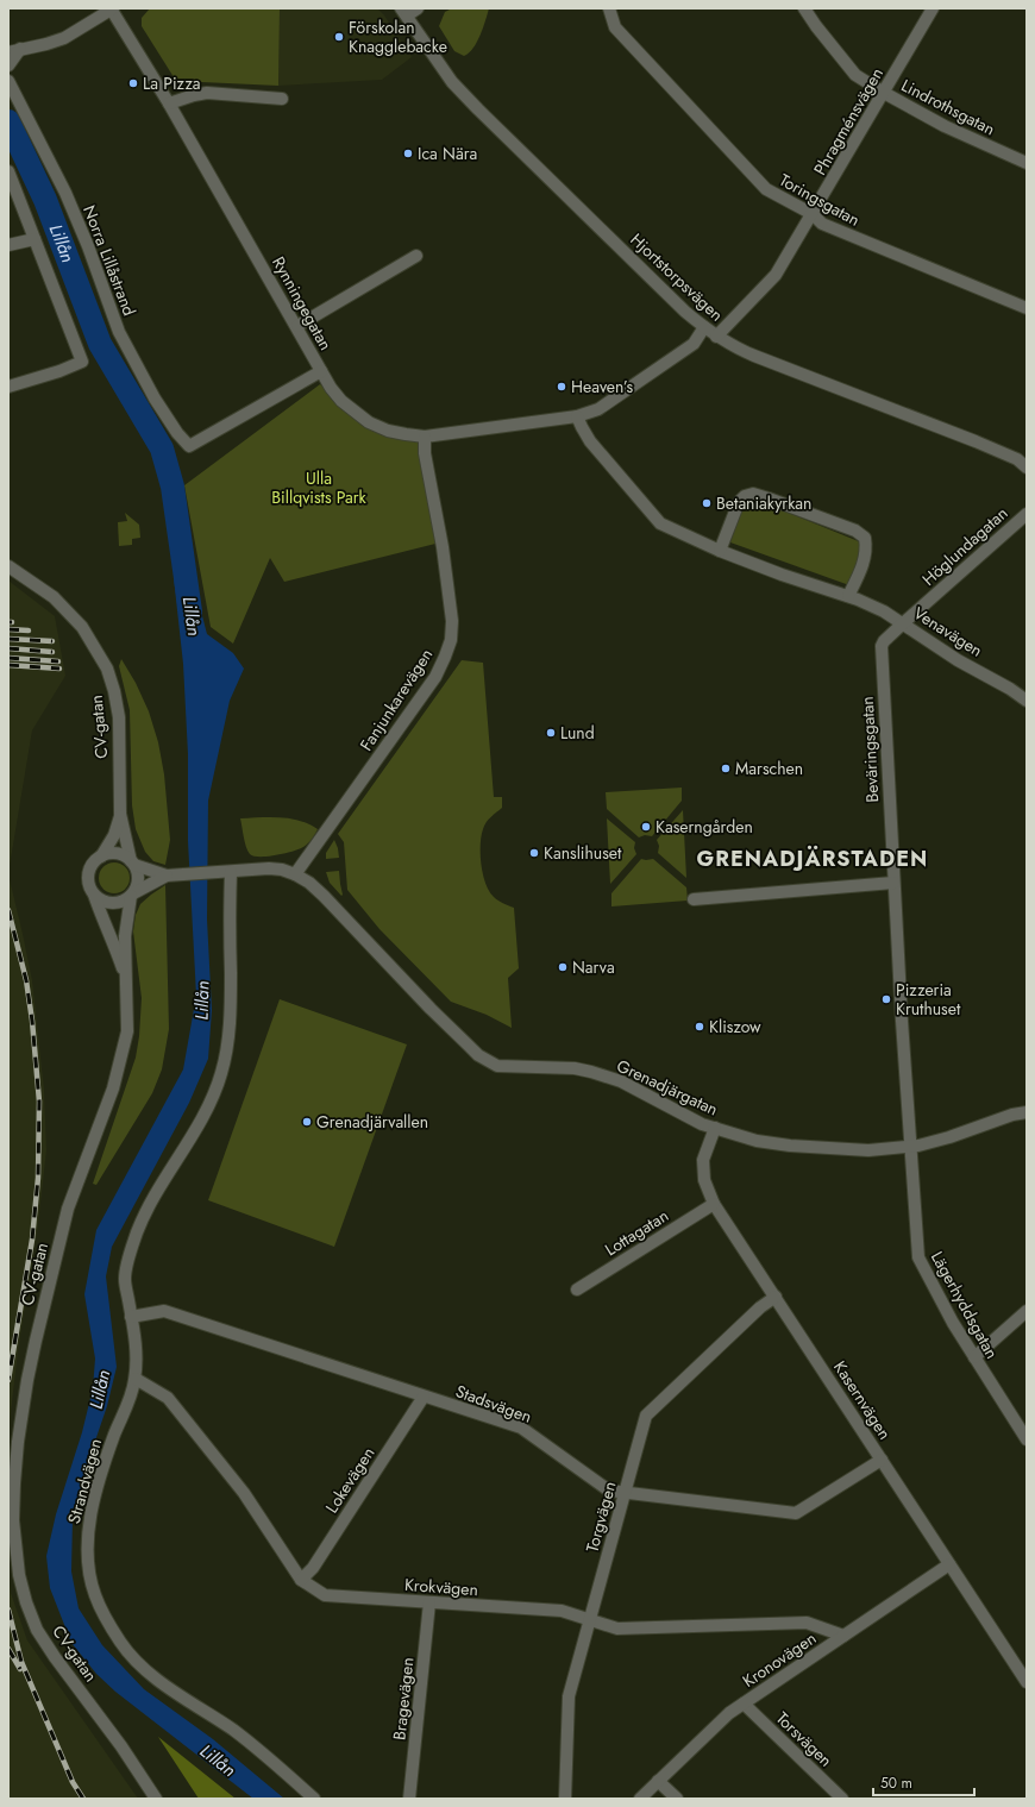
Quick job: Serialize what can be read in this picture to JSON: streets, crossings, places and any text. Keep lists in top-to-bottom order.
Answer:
{
  "streets": {
    "street": [
      "Lindrothsgatan",
      "Phragménsvägen",
      "Toringsgatan",
      "Norra Lillåstrand",
      "Hjortstorpsvägen",
      "Rynningegatan",
      "Höglundagatan",
      "Venavägen",
      "Fanjunkarevägen",
      "CV-gatan",
      "Beväringsgatan",
      "Grenadjärgatan",
      "Lottagatan",
      "Lägerhyddsgatan",
      "Kasernvägen",
      "Stadsvägen",
      "Lokevägen",
      "Strandvägen",
      "Torgvägen",
      "Krokvägen",
      "Kronovägen",
      "Bragevägen",
      "Torsvägen"
    ]
  },
  "crossings": [
    ["Lindrothsgatan", "Phragménsvägen"],
    ["Phragménsvägen", "Toringsgatan"],
    ["Phragménsvägen", "Hjortstorpsvägen"],
    ["Norra Lillåstrand", "Rynningegatan"],
    ["Rynningegatan", "Venavägen"],
    ["Rynningegatan", "Fanjunkarevägen"],
    ["Höglundagatan", "Venavägen"],
    ["Höglundagatan", "Beväringsgatan"],
    ["Venavägen", "Beväringsgatan"],
    ["Fanjunkarevägen", "Grenadjärgatan"],
    ["CV-gatan", "Grenadjärgatan"],
    ["Beväringsgatan", "Grenadjärgatan"],
    ["Beväringsgatan", "Lägerhyddsgatan"],
    ["Grenadjärgatan", "Lägerhyddsgatan"],
    ["Grenadjärgatan", "Kasernvägen"],
    ["Grenadjärgatan", "Strandvägen"],
    ["Lottagatan", "Kasernvägen"],
    ["Kasernvägen", "Stadsvägen"],
    ["Kasernvägen", "Torgvägen"],
    ["Kasernvägen", "Kronovägen"],
    ["Stadsvägen", "Lokevägen"],
    ["Stadsvägen", "Strandvägen"],
    ["Stadsvägen", "Torgvägen"],
    ["Lokevägen", "Krokvägen"],
    ["Strandvägen", "Krokvägen"],
    ["Torgvägen", "Krokvägen"],
    ["Krokvägen", "Kronovägen"],
    ["Krokvägen", "Bragevägen"],
    ["Kronovägen", "Torsvägen"]
  ],
  "districts": ["GRENADJÄRSTADEN"],
  "water": ["Lillån"],
  "parks": ["Ulla Billqvists Park"],
  "places": [
    "Förskolan Knagglebacke",
    "La Pizza",
    "Ica Nära",
    "Heaven’s",
    "Betaniakyrkan",
    "Lund",
    "Marschen",
    "Kaserngården",
    "Kanslihuset",
    "Narva",
    "Pizzeria Kruthuset",
    "Kliszow",
    "Grenadjärvallen"
  ],
  "scale_bar": "50 m"
}
